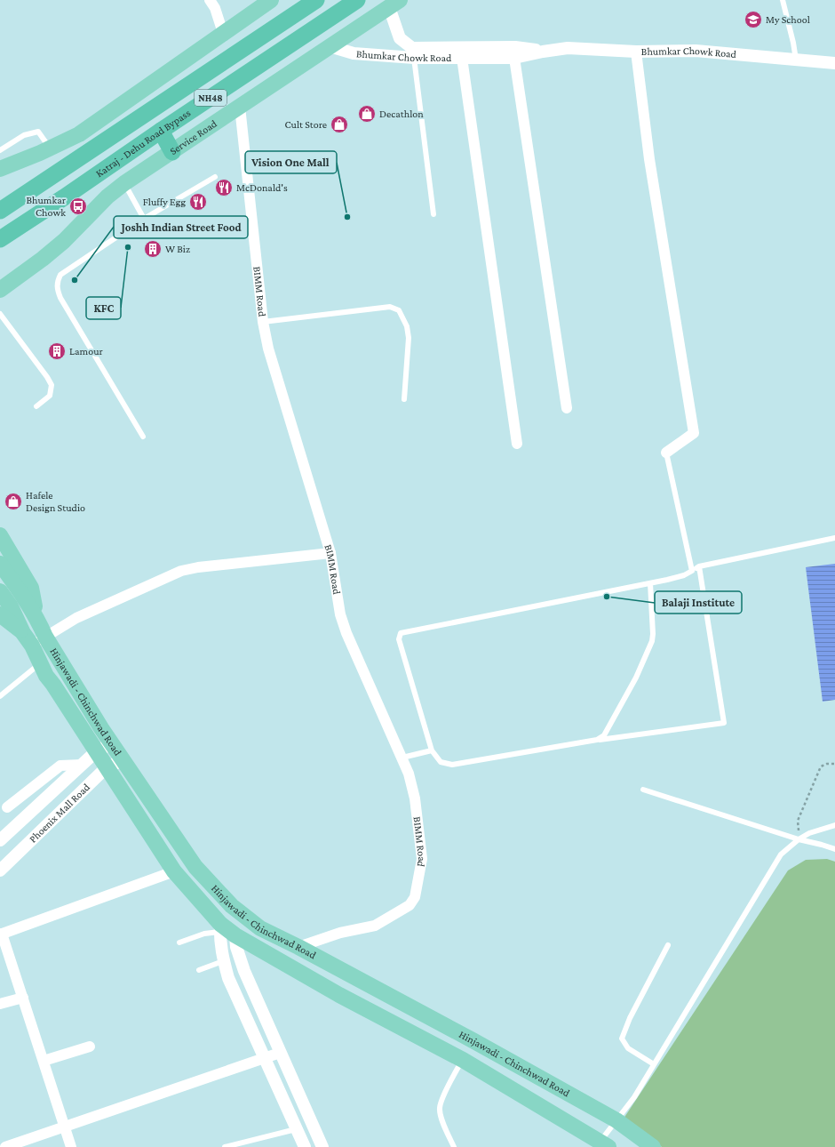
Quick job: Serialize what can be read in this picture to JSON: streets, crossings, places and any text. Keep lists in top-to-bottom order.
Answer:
{
  "streets": {
    "highway": ["NH48", "Katraj - Dehu Road Bypass"],
    "main road": ["Service Road", "Hinjawadi - Chinchwad Road"],
    "street": ["Bhumkar Chowk Road", "BIMM Road", "Phoenix Mall Road"]
  },
  "crossings": [
    ["Bhumkar Chowk Road", "Service Road"],
    ["Service Road", "BIMM Road"],
    ["BIMM Road", "Hinjawadi - Chinchwad Road"],
    ["Hinjawadi - Chinchwad Road", "Phoenix Mall Road"]
  ],
  "places": {
    "school or university": ["My School"],
    "shop": ["Decathlon", "Cult Store", "Hafele Design Studio"],
    "restaurant": ["McDonald's", "Fluffy Egg"],
    "bus stop": ["Bhumkar Chowk"],
    "other": [
      "Vision One Mall",
      "KFC",
      "Joshh Indian Street Food",
      "Balaji Institute"
    ],
    "building": ["W Biz", "Lamour"]
  }
}
